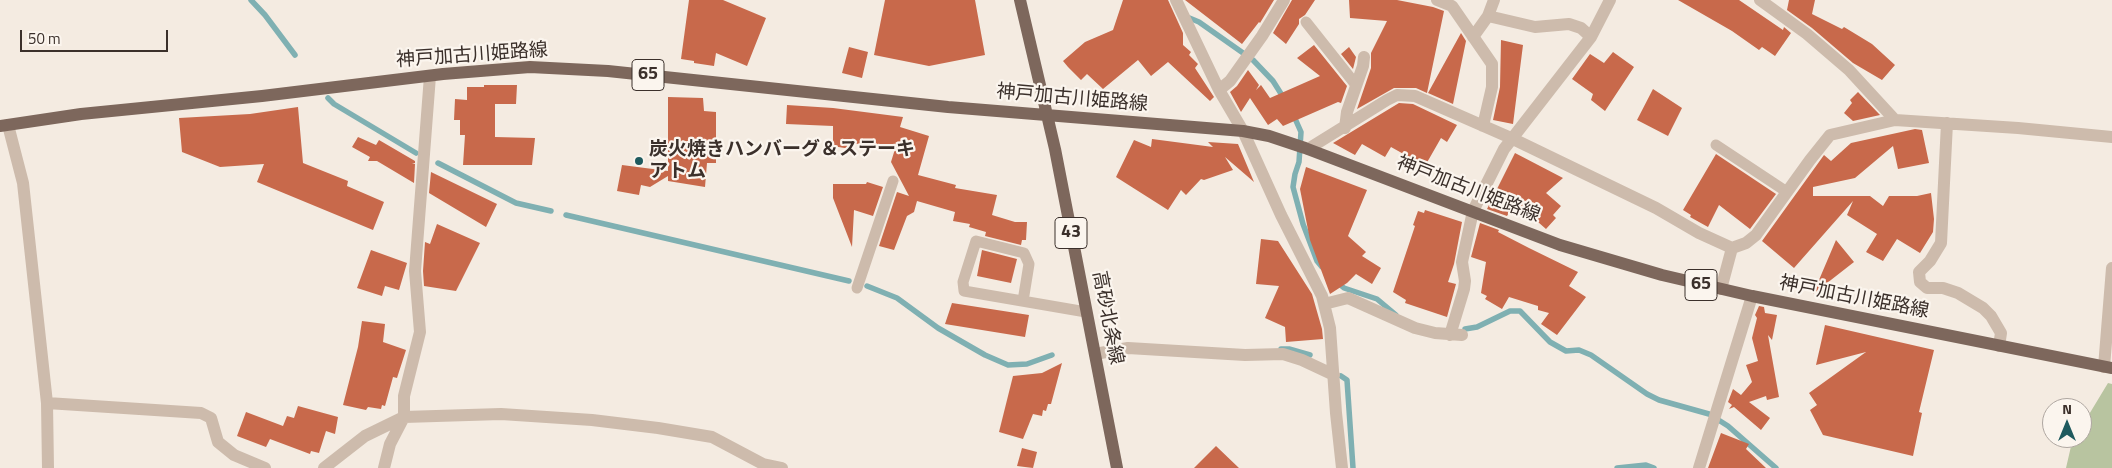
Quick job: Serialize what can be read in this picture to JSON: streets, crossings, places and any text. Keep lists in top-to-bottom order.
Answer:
{
  "streets": {
    "main road": [
      "神戸加古川姫路線",
      "65",
      "43",
      "高砂北条線"
    ]
  },
  "crossings": [
    ["神戸加古川姫路線", "高砂北条線"]
  ],
  "places": ["炭火焼きハンバーグ＆ステーキ アトム"],
  "scale_bar": "50 m",
  "north": "top"
}
